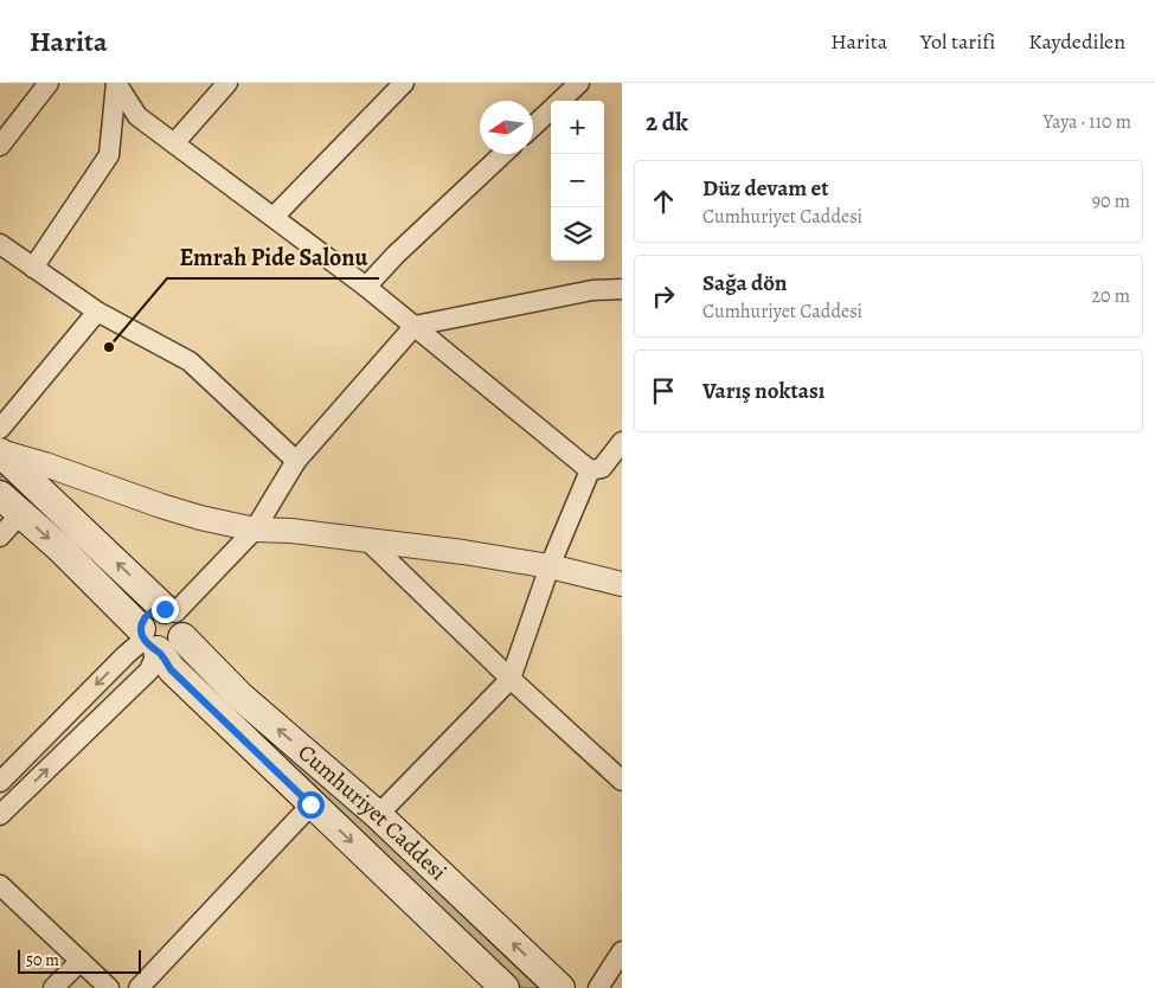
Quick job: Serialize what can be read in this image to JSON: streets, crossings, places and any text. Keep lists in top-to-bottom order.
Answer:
{
  "streets": {
    "main road": ["Cumhuriyet Caddesi"]
  },
  "places": ["Emrah Pide Salonu"],
  "scale_bar": "50 m",
  "north": "left",
  "page": {
    "header": "Harita",
    "nav": ["Harita", "Yol tarifi", "Kaydedilen"],
    "heading": ["2 dk", "Yaya · 110 m"],
    "map_buttons": ["+", "−"],
    "list": [
      ["Düz devam et", "Cumhuriyet Caddesi", "90 m"],
      ["Sağa dön", "Cumhuriyet Caddesi", "20 m"],
      "Varış noktası"
    ],
    "scale": "50 m"
  }
}
